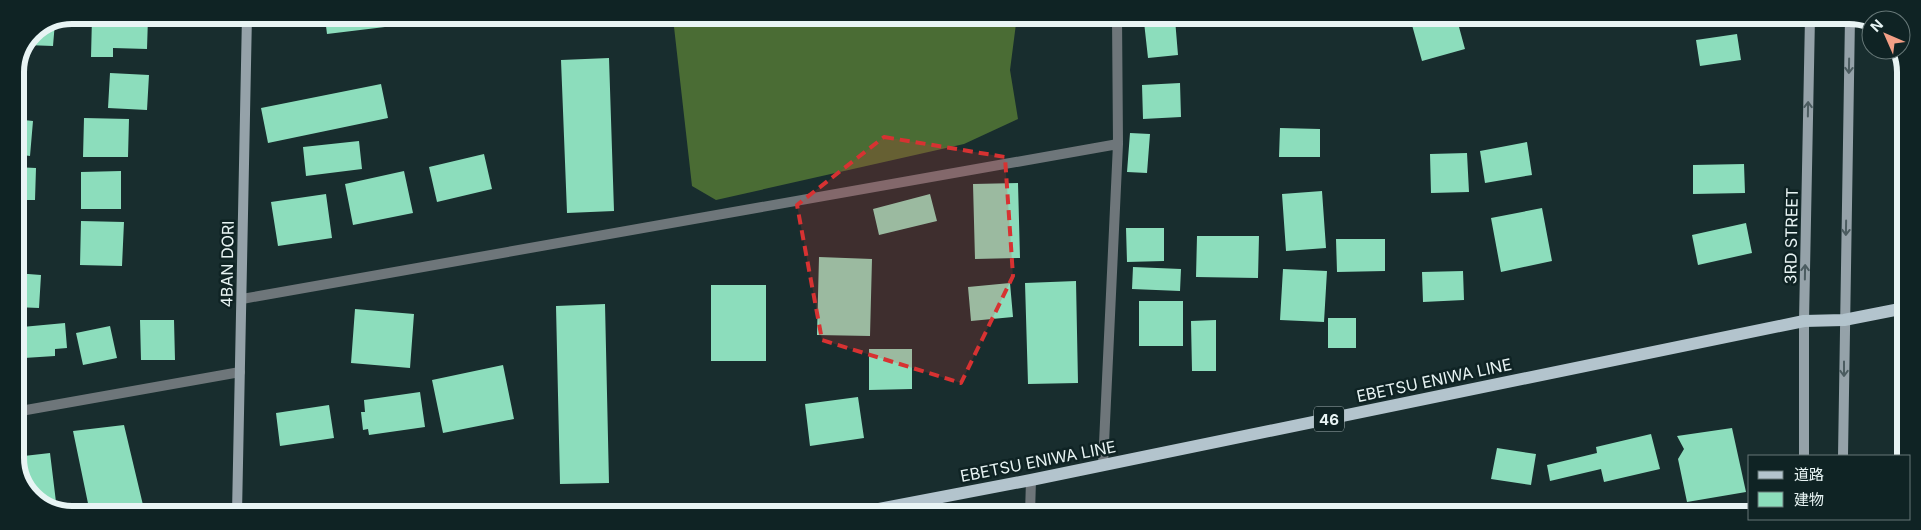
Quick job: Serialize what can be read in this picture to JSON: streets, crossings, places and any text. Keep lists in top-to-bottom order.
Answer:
{
  "streets": {
    "main road": ["EBETSU ENIWA LINE", "46"],
    "street": ["3RD STREET", "4BAN DORI"]
  },
  "crossings": [
    ["3RD STREET", "EBETSU ENIWA LINE"]
  ],
  "legend": ["道路", "建物"],
  "north": "top left"
}
